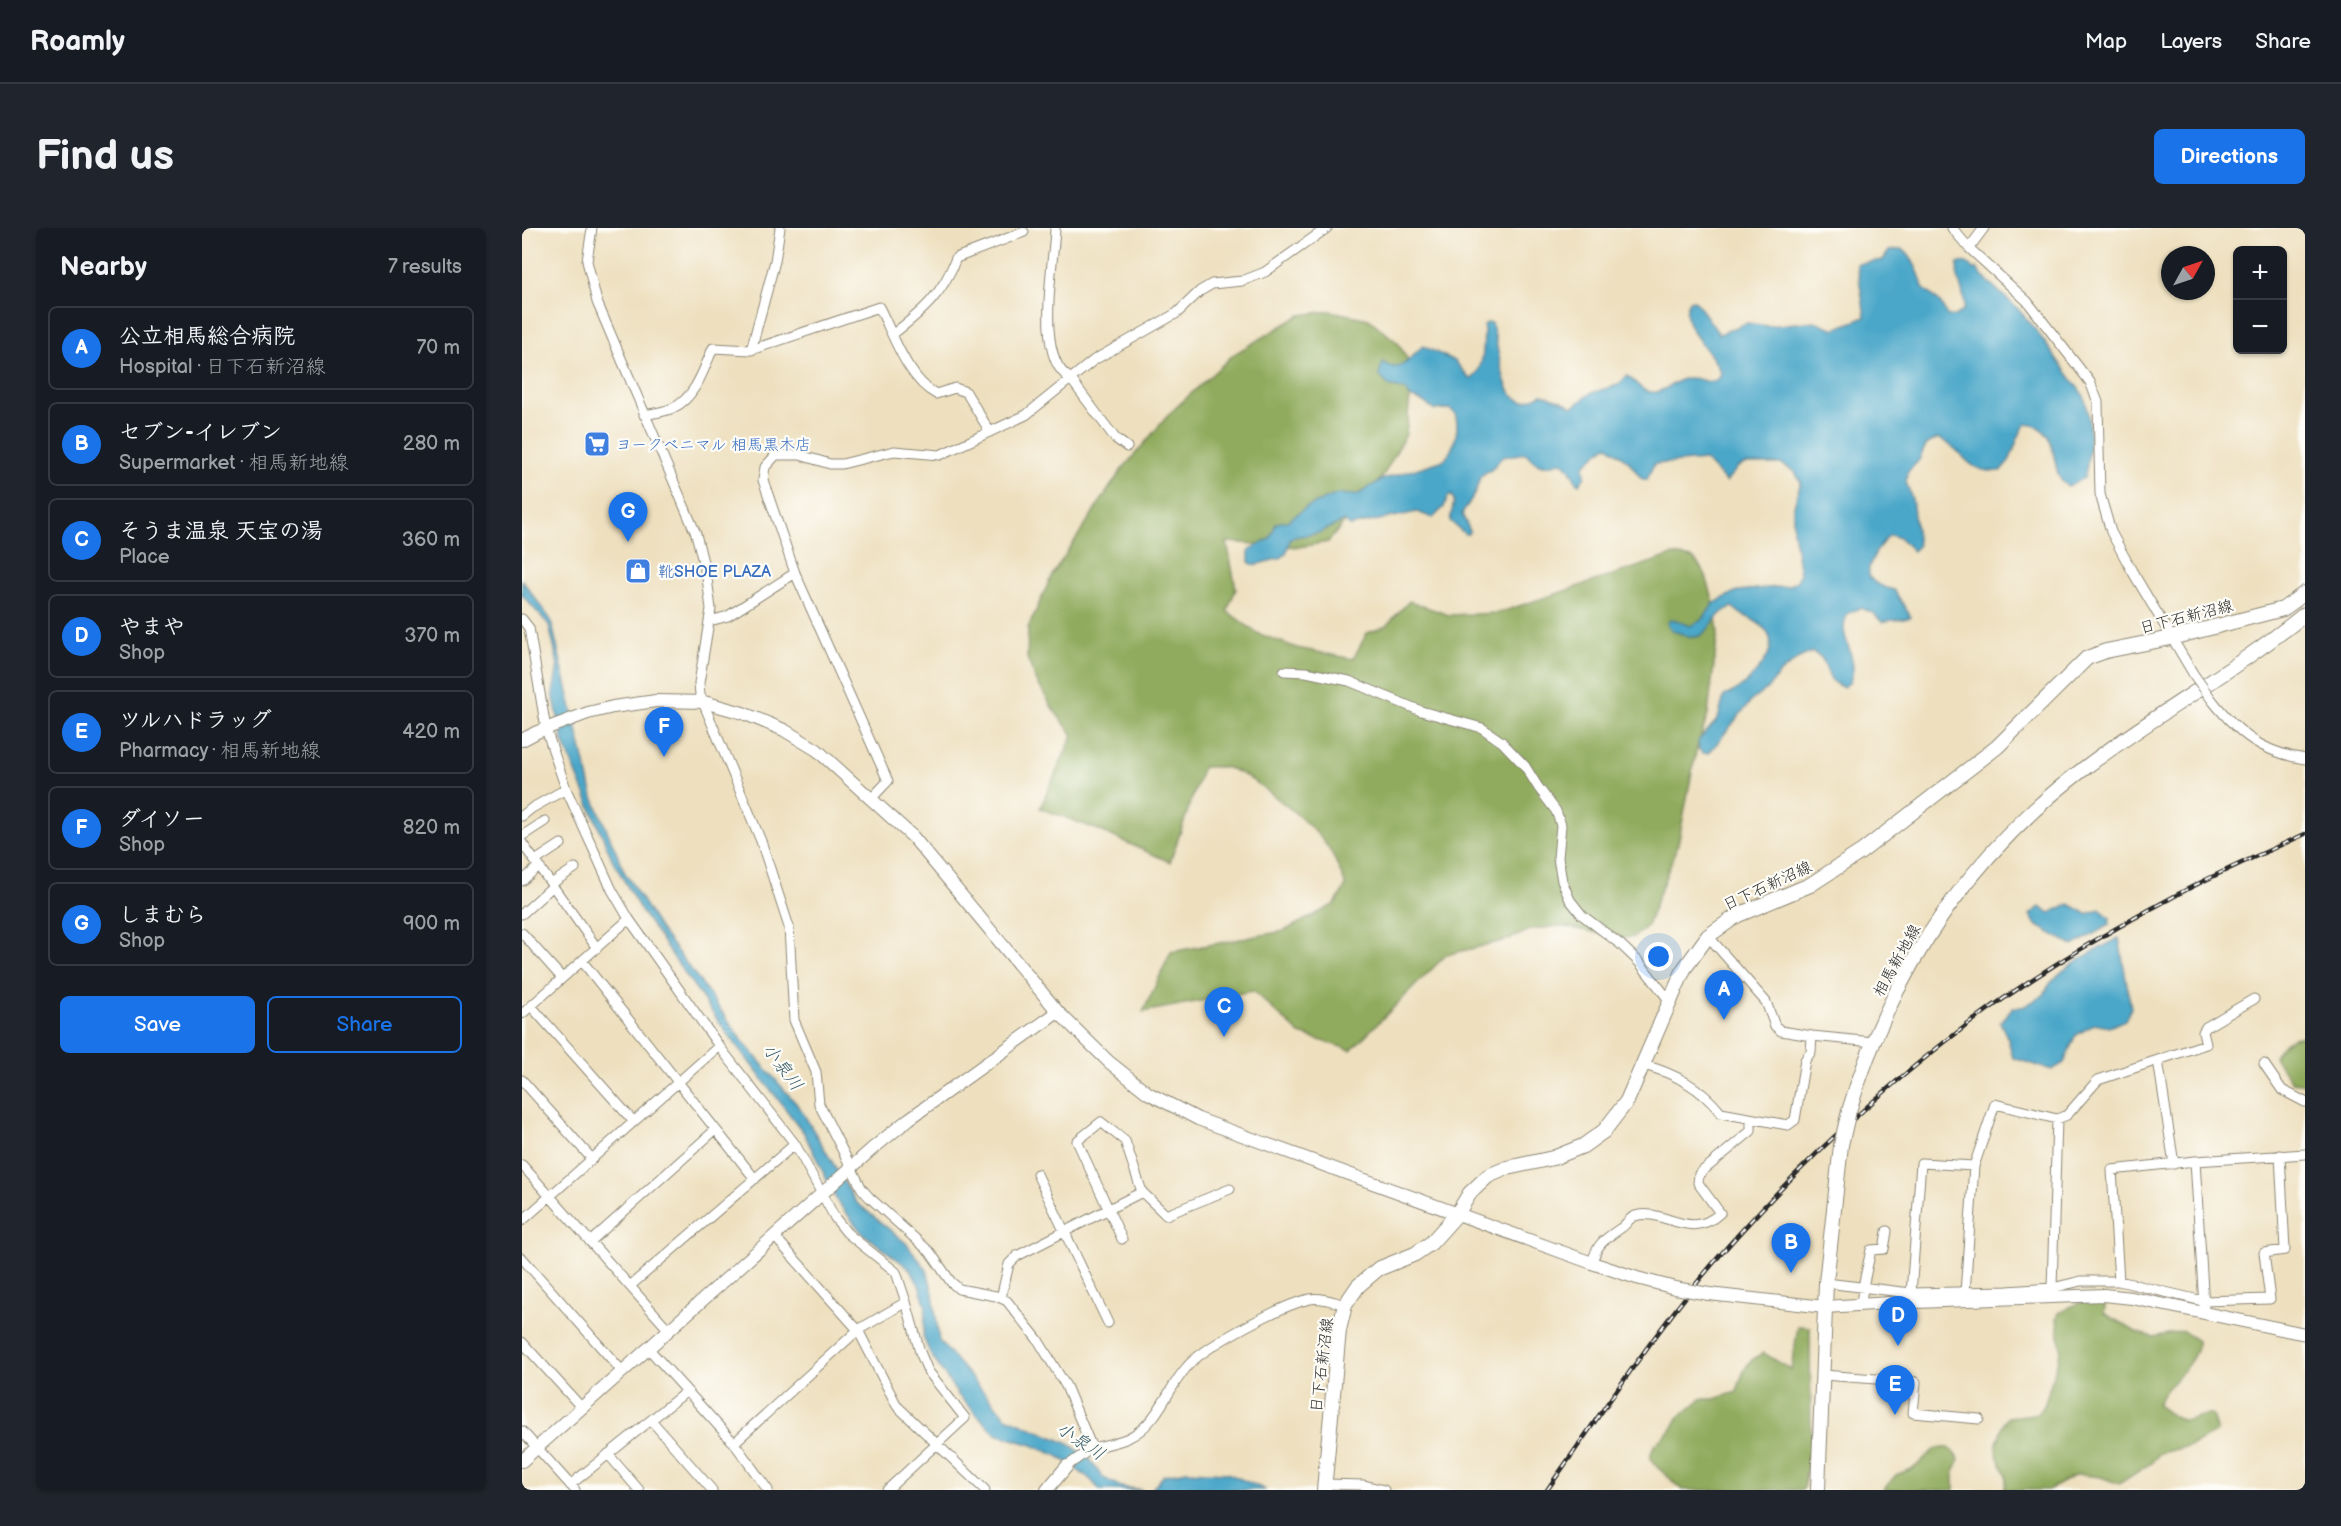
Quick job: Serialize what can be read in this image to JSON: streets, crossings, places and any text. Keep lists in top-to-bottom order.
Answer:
{
  "streets": {
    "main road": ["日下石新沼線", "相馬新地線"]
  },
  "water": ["小泉川"],
  "places": {
    "supermarket": ["ヨークベニマル 相馬黒木店"],
    "shop": ["靴SHOE PLAZA"]
  },
  "north": "top right",
  "page": {
    "header": "Roamly",
    "nav": ["Map", "Layers", "Share"],
    "buttons": [
      "Directions",
      ["Save", "Share"]
    ],
    "title": "Find us",
    "heading": ["Nearby", "7 results"],
    "map_buttons": ["+", "−"],
    "list": [
      {
        "mark": "A",
        "name": "公立相馬総合病院",
        "note": "Hospital · 日下石新沼線",
        "value": "70 m"
      },
      {
        "mark": "B",
        "name": "セブン-イレブン",
        "note": "Supermarket · 相馬新地線",
        "value": "280 m"
      },
      {
        "mark": "C",
        "name": "そうま温泉 天宝の湯",
        "note": "Place",
        "value": "360 m"
      },
      {
        "mark": "D",
        "name": "やまや",
        "note": "Shop",
        "value": "370 m"
      },
      {
        "mark": "E",
        "name": "ツルハドラッグ",
        "note": "Pharmacy · 相馬新地線",
        "value": "420 m"
      },
      {
        "mark": "F",
        "name": "ダイソー",
        "note": "Shop",
        "value": "820 m"
      },
      {
        "mark": "G",
        "name": "しまむら",
        "note": "Shop",
        "value": "900 m"
      }
    ],
    "pins": [
      "G",
      "F",
      "A",
      "C",
      "B",
      "D",
      "E"
    ]
  }
}
